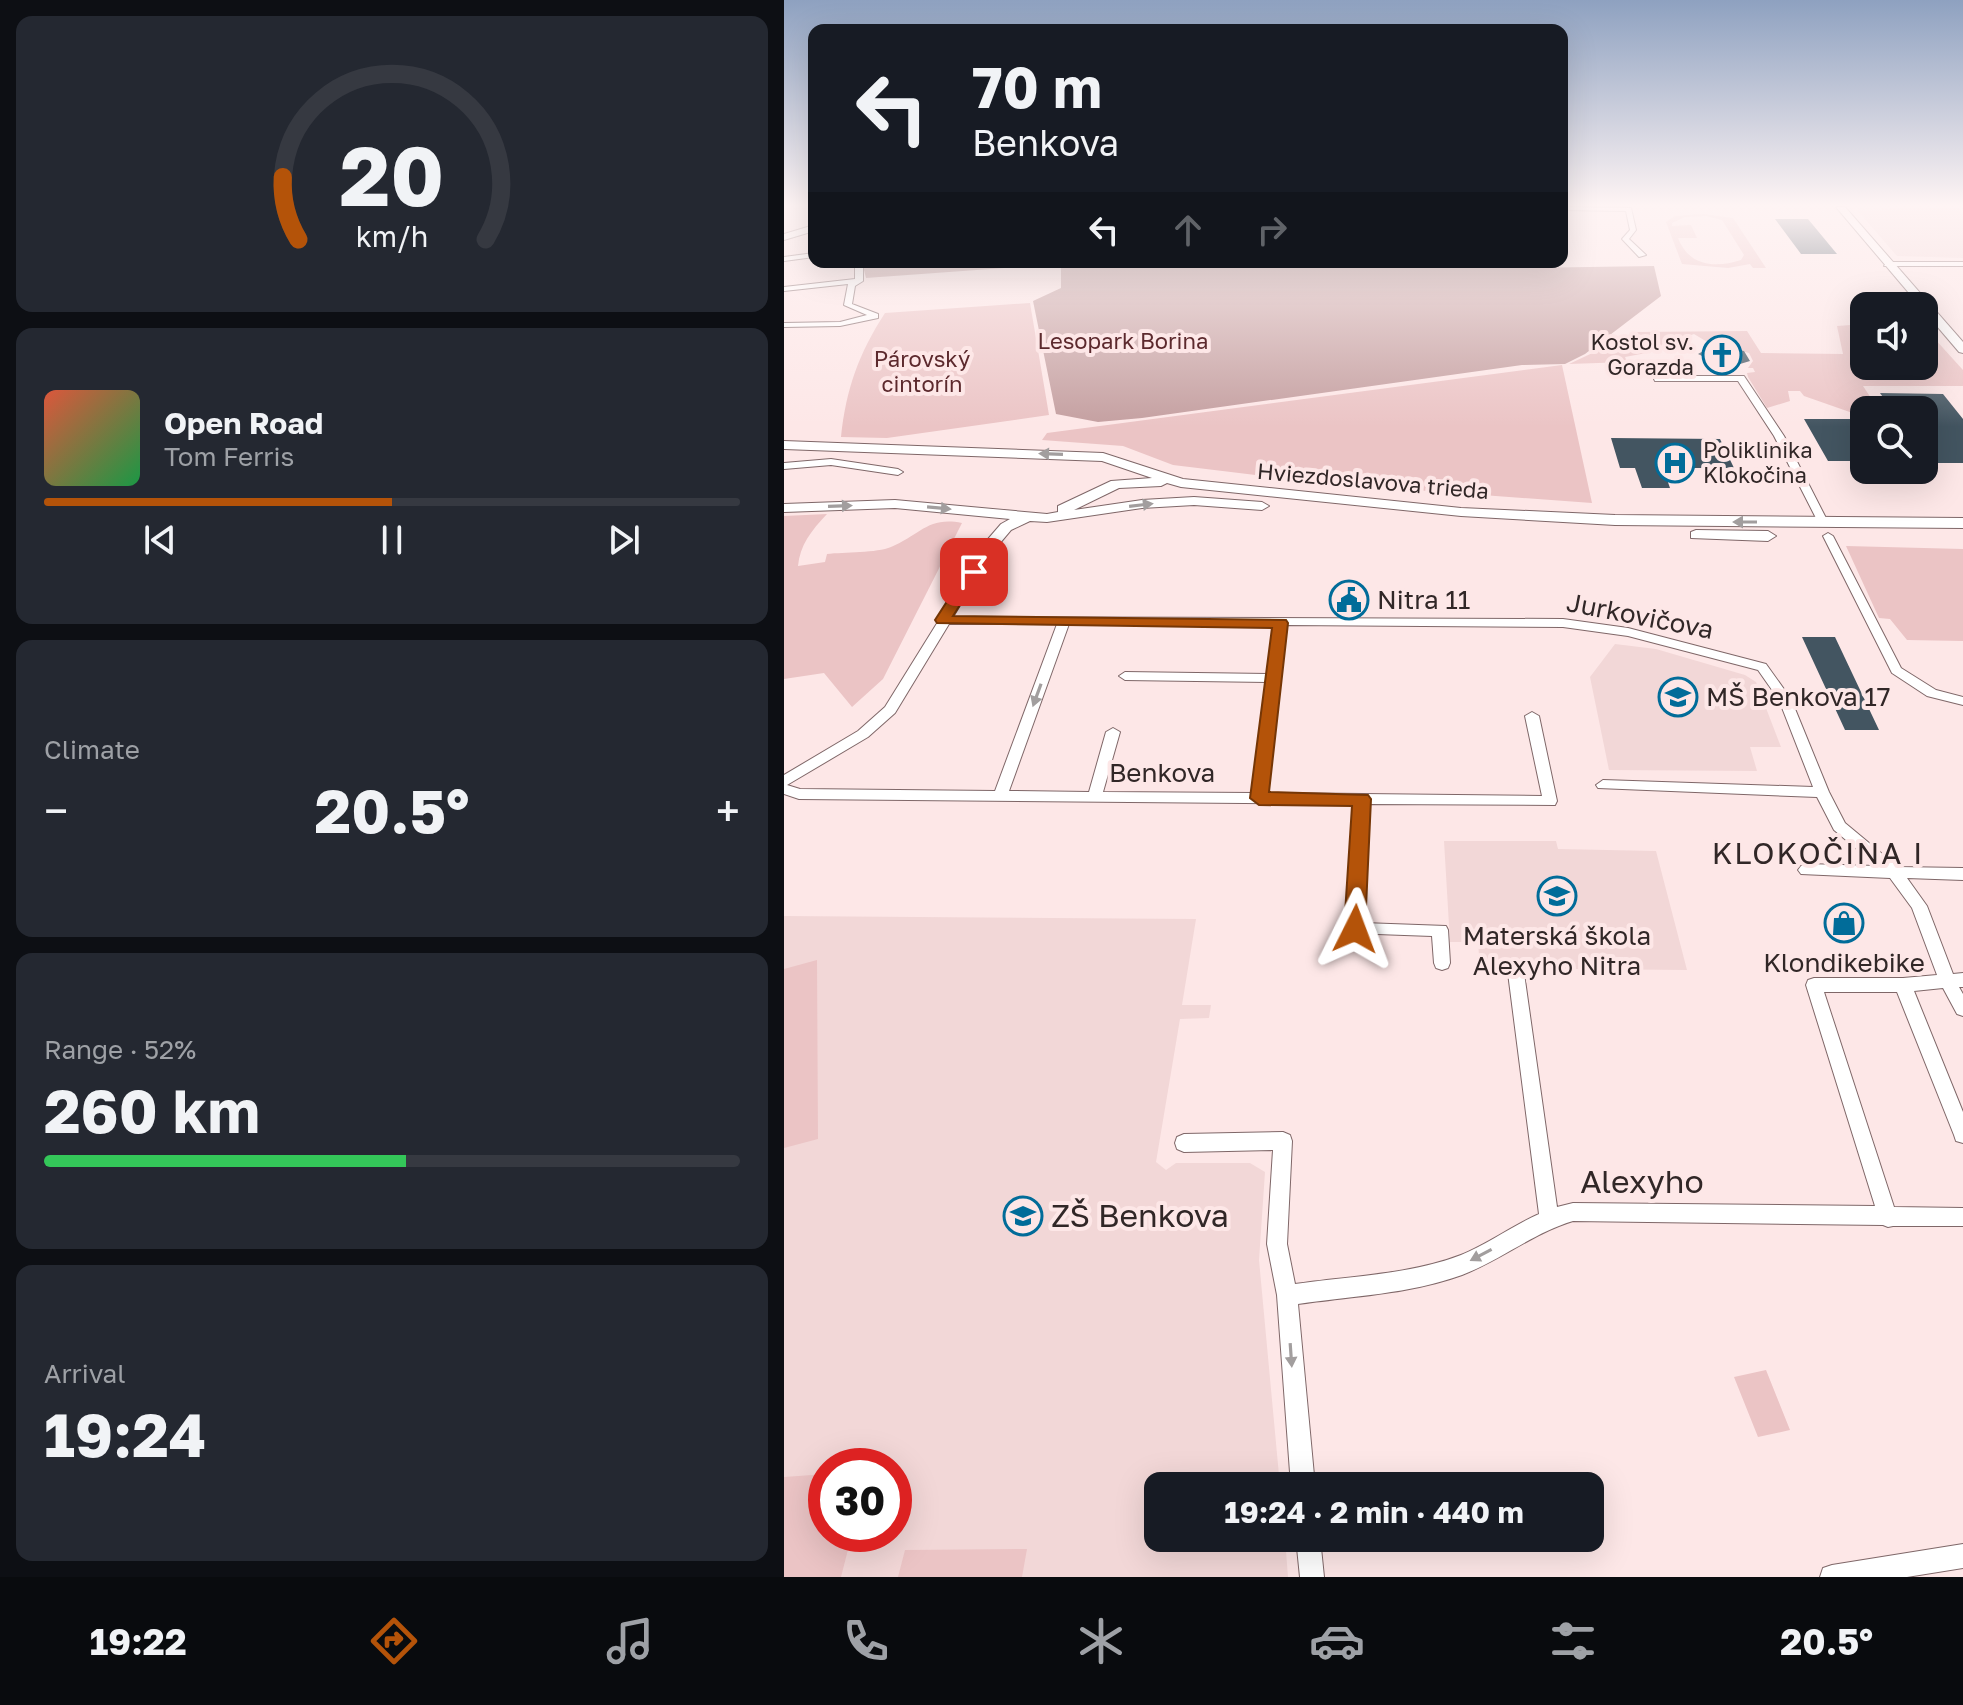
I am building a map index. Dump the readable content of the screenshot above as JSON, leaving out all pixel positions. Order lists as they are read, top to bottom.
{
  "streets": {
    "street": [
      "Hviezdoslavova trieda",
      "Jurkovičova",
      "Benkova",
      "Alexyho"
    ]
  },
  "one_way": ["Alexyho"],
  "districts": ["KLOKOČINA I"],
  "parks": ["Lesopark Borina", "Párovský cintorín"],
  "places": {
    "church": ["Kostol sv. Gorazda"],
    "hospital": ["Poliklinika Klokočina"],
    "public building": ["Nitra 11"],
    "school or university": ["MŠ Benkova 17", "Materská škola Alexyho Nitra", "ZŠ Benkova"],
    "shop": ["Klondikebike"]
  },
  "page": {
    "turn": ["70 m", "Benkova"],
    "song": ["Open Road", "Tom Ferris"],
    "tile": [
      "Climate",
      ["Range · 52%", "260 km"],
      ["Arrival", "19:24"]
    ],
    "heat": ["−", "20.5°", "+"],
    "limit": "30",
    "trip": "19:24 · 2 min · 440 m",
    "tabs": ["19:22", "20.5°"],
    "gauge": ["20", "km/h"]
  }
}
